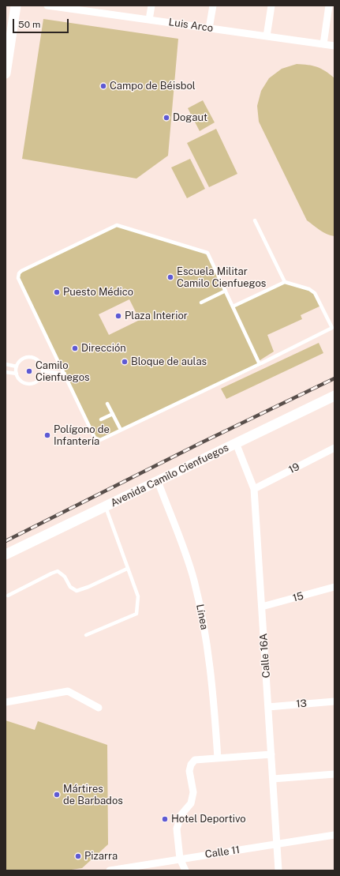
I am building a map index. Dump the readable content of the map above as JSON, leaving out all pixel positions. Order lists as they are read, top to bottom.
{
  "streets": {
    "street": [
      "Luis Arco",
      "19",
      "Avenida Camilo Cienfuegos",
      "15",
      "Línea",
      "Calle 16A",
      "13",
      "Calle 11"
    ]
  },
  "crossings": [
    ["19", "Calle 16A"],
    ["Avenida Camilo Cienfuegos", "Línea"],
    ["Avenida Camilo Cienfuegos", "Calle 16A"],
    ["15", "Calle 16A"],
    ["Calle 16A", "13"],
    ["Calle 16A", "Calle 11"]
  ],
  "places": [
    "Campo de Béisbol",
    "Dogaut",
    "Escuela Militar Camilo Cienfuegos",
    "Puesto Médico",
    "Plaza Interior",
    "Dirección",
    "Bloque de aulas",
    "Camilo Cienfuegos",
    "Polígono de Infantería",
    "Mártires de Barbados",
    "Hotel Deportivo",
    "Pizarra"
  ],
  "scale_bar": "50 m"
}
